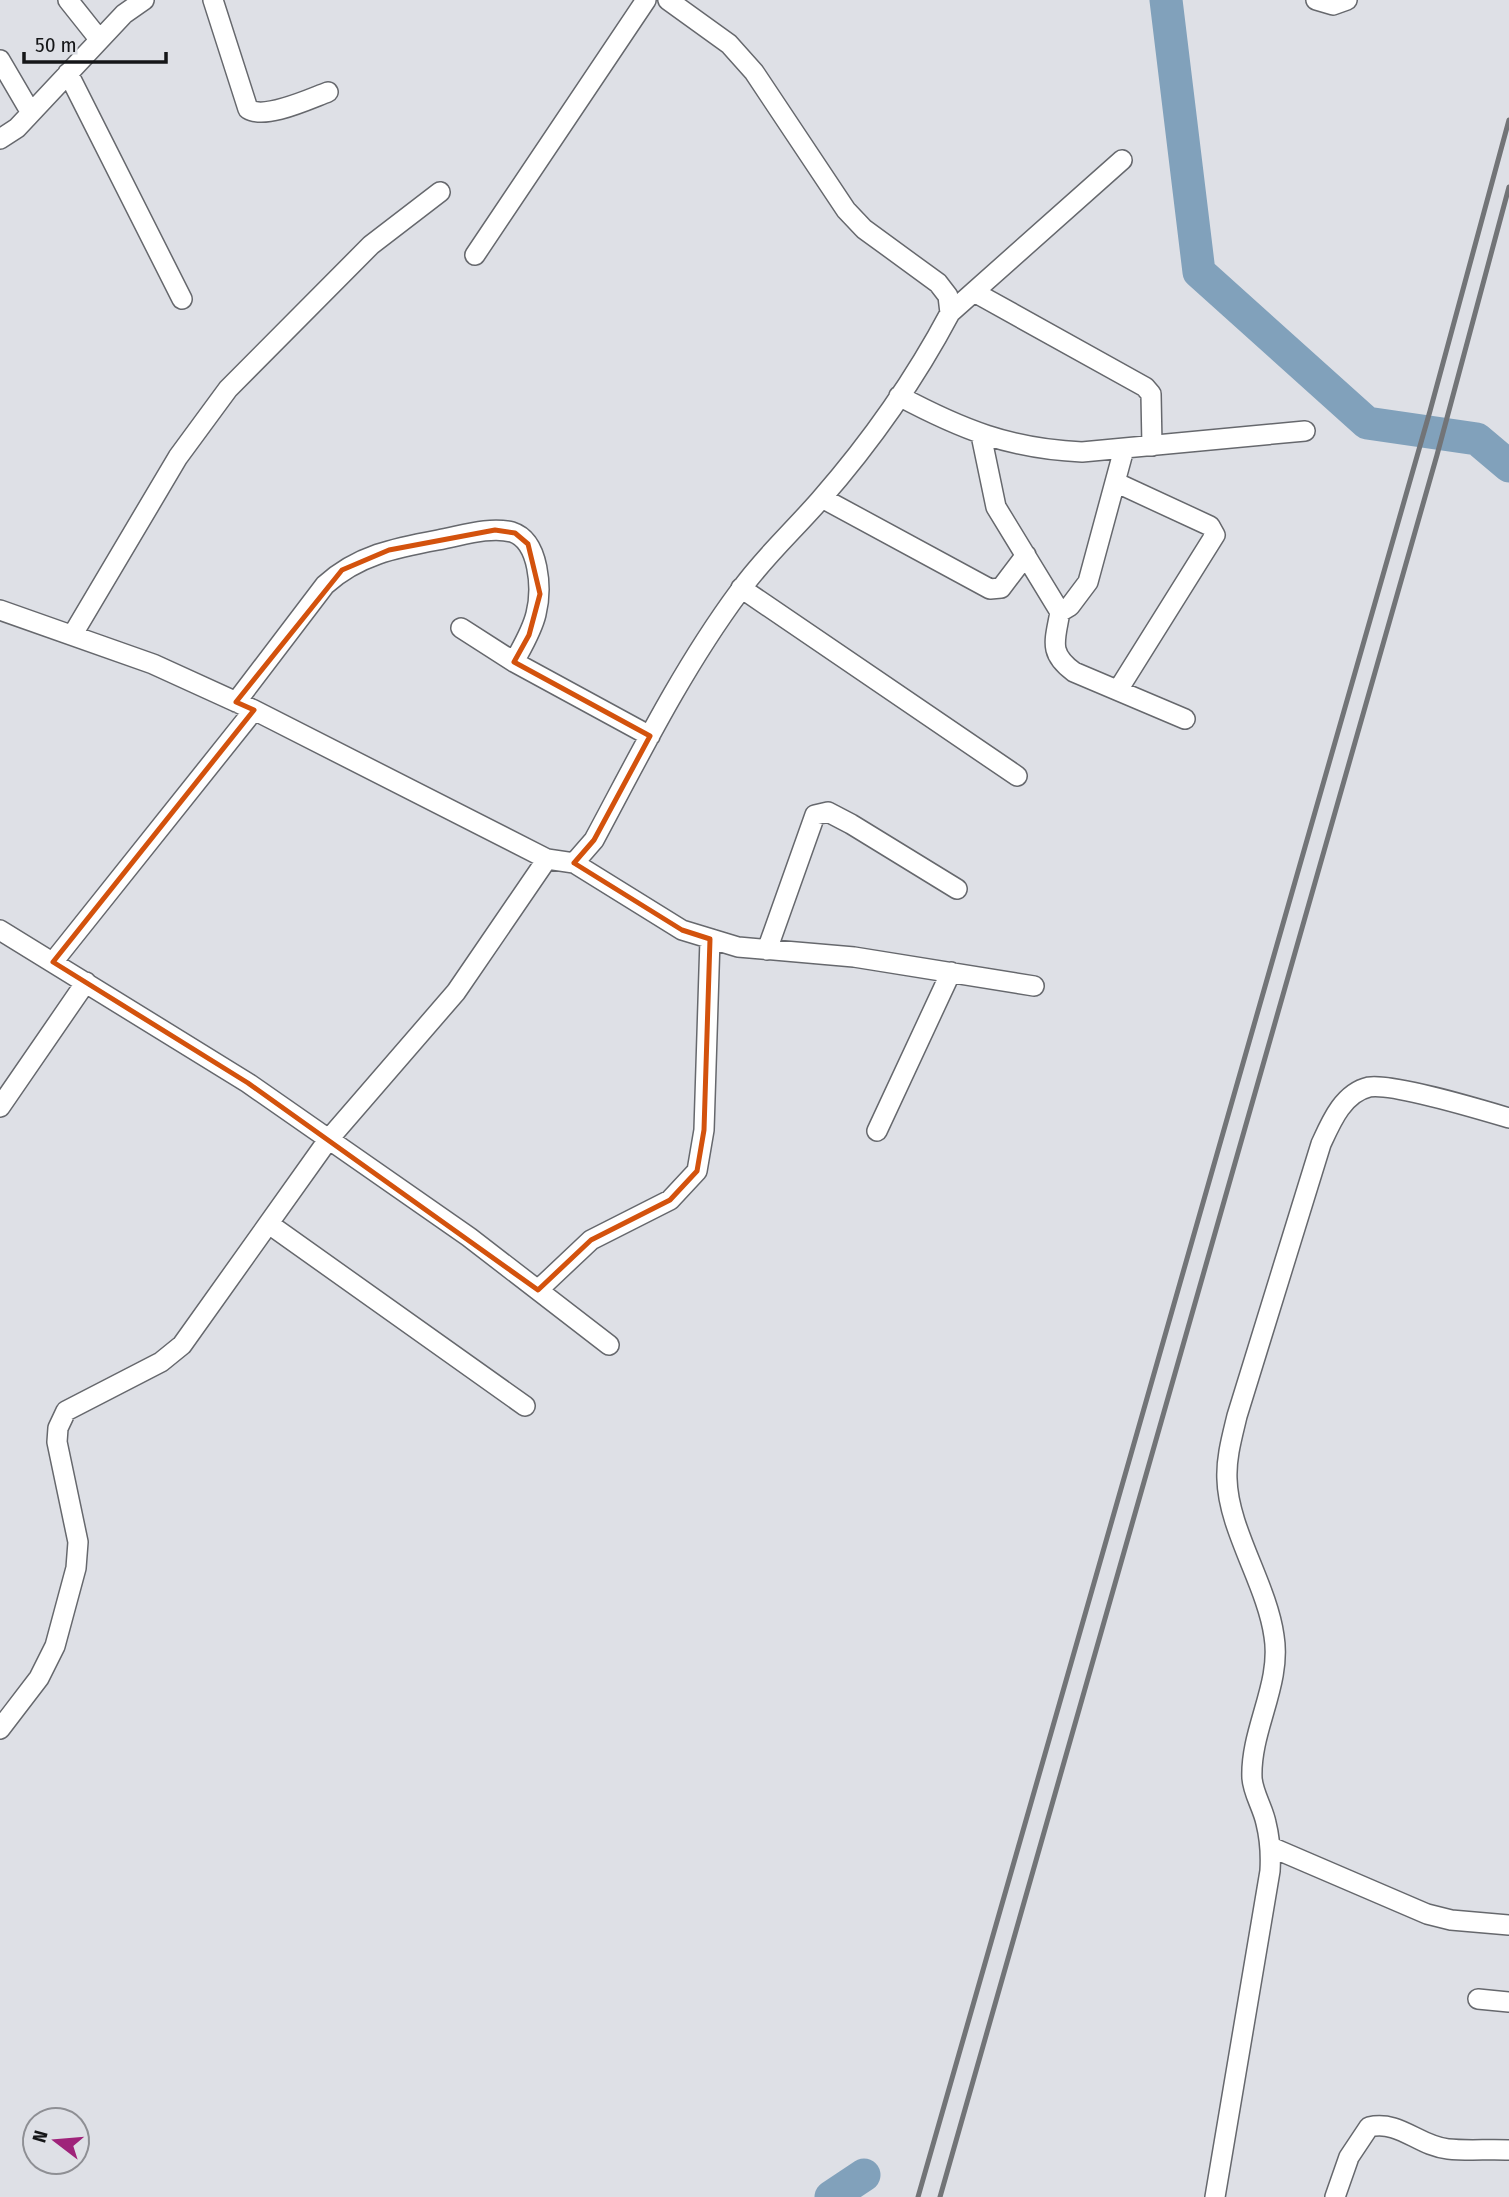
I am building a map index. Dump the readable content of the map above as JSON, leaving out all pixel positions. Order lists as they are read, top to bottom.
{
  "scale_bar": "50 m",
  "north": "left"
}
